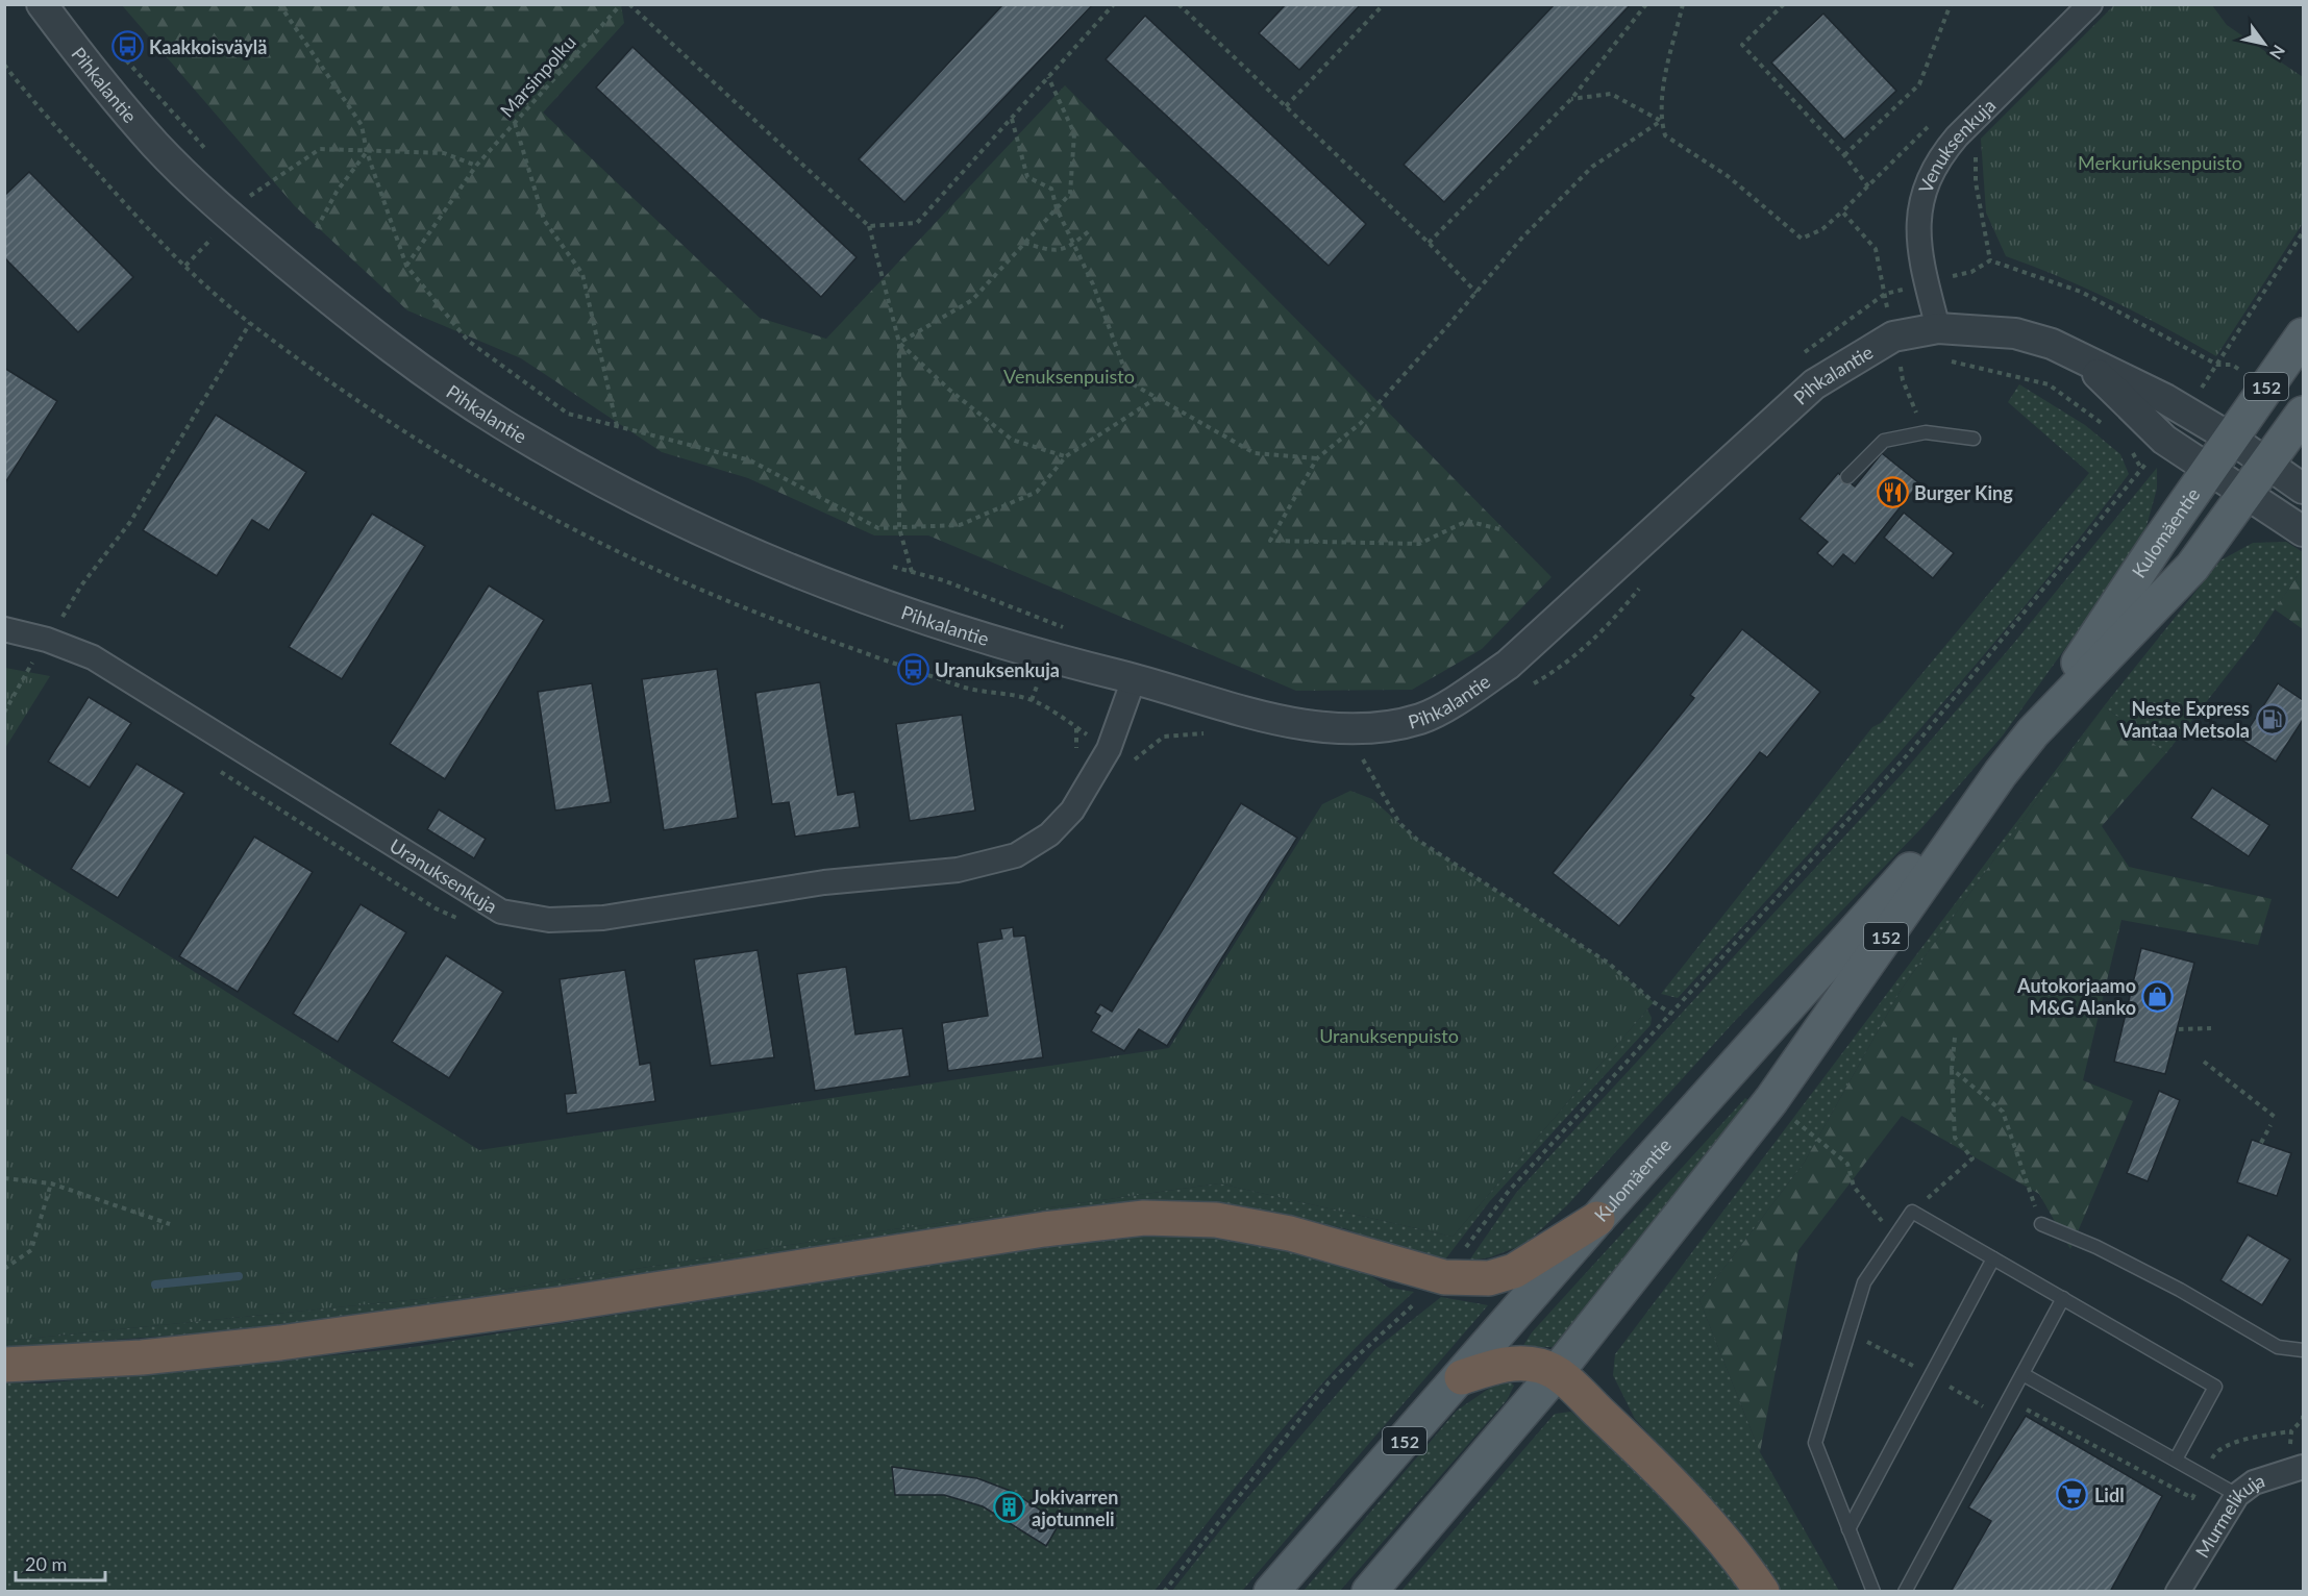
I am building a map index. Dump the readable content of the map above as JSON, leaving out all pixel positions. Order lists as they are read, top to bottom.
{
  "streets": {
    "main road": ["152", "Kulomäentie"],
    "street": [
      "Pihkalantie",
      "Venuksenkuja",
      "Uranuksenkuja",
      "Murmelikuja"
    ],
    "path": ["Marsinpolku"]
  },
  "crossings": [
    ["Pihkalantie", "Venuksenkuja"],
    ["Pihkalantie", "Kulomäentie"],
    ["Pihkalantie", "Uranuksenkuja"]
  ],
  "parks": ["Merkuriuksenpuisto", "Venuksenpuisto", "Uranuksenpuisto"],
  "places": {
    "bus stop": ["Kaakkoisväylä", "Uranuksenkuja"],
    "restaurant": ["Burger King"],
    "fuel station": ["Neste Express Vantaa Metsola"],
    "shop": ["Autokorjaamo M&G Alanko"],
    "supermarket": ["Lidl"],
    "building": ["Jokivarren ajotunneli"]
  },
  "scale_bar": "20 m",
  "north": "bottom right"
}
